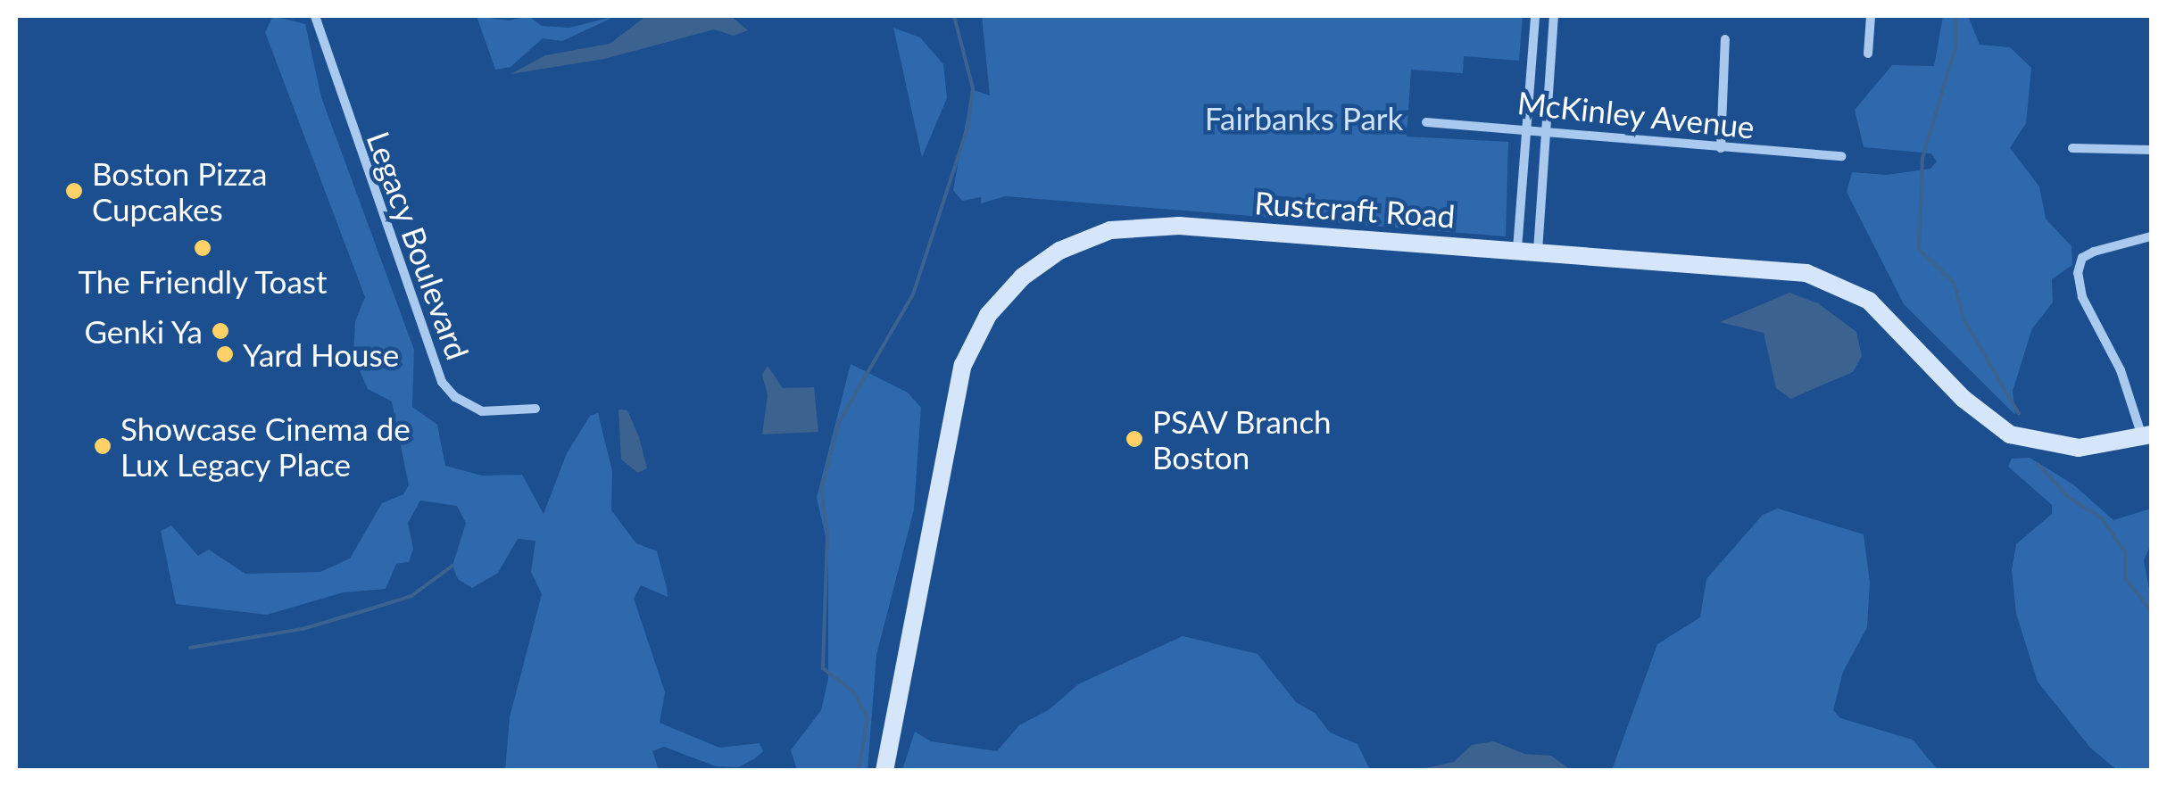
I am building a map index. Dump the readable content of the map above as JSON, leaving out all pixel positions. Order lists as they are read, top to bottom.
{
  "streets": {
    "main road": ["Rustcraft Road"],
    "street": ["McKinley Avenue", "Legacy Boulevard"]
  },
  "parks": ["Fairbanks Park"],
  "places": [
    "Boston Pizza Cupcakes",
    "The Friendly Toast",
    "Genki Ya",
    "Yard House",
    "PSAV Branch Boston",
    "Showcase Cinema de Lux Legacy Place"
  ]
}
